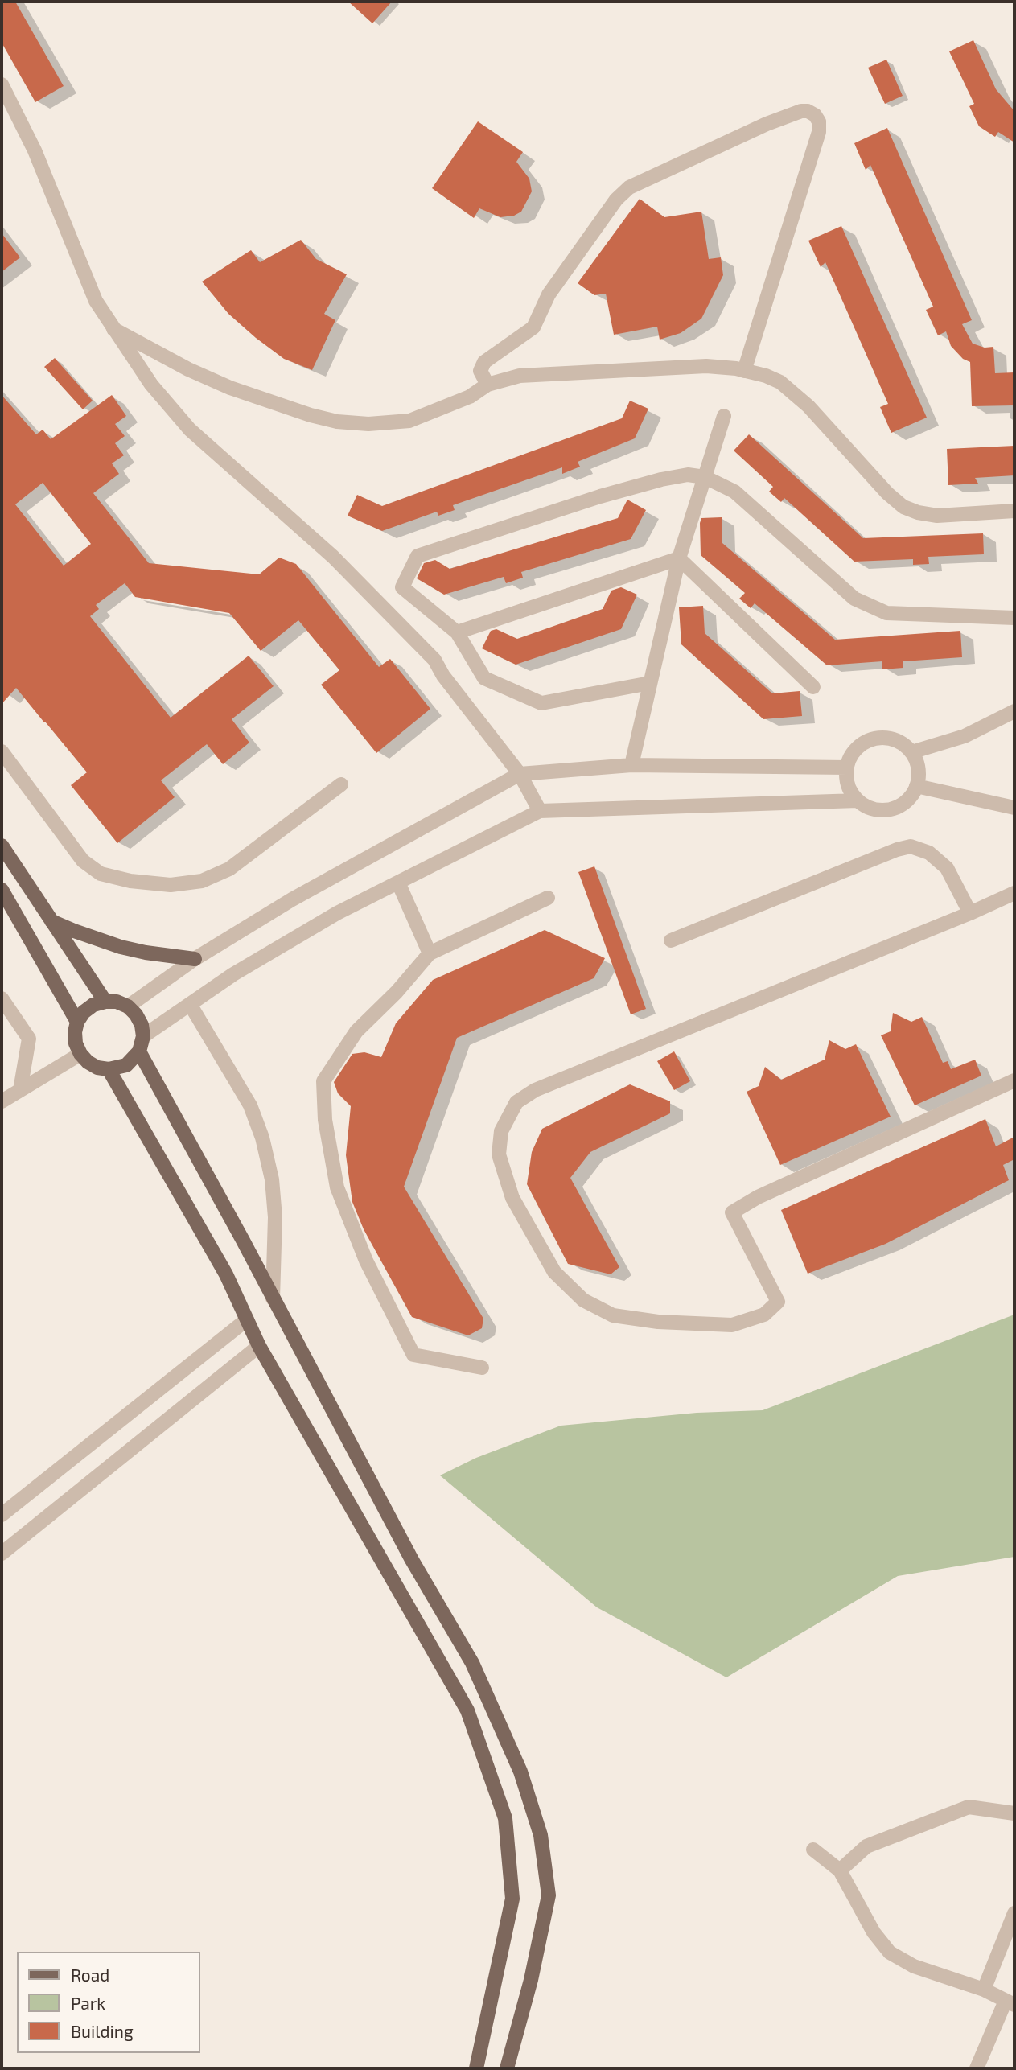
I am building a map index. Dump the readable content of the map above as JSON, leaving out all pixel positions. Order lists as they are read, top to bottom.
{
  "legend": ["Road", "Park", "Building"]
}
